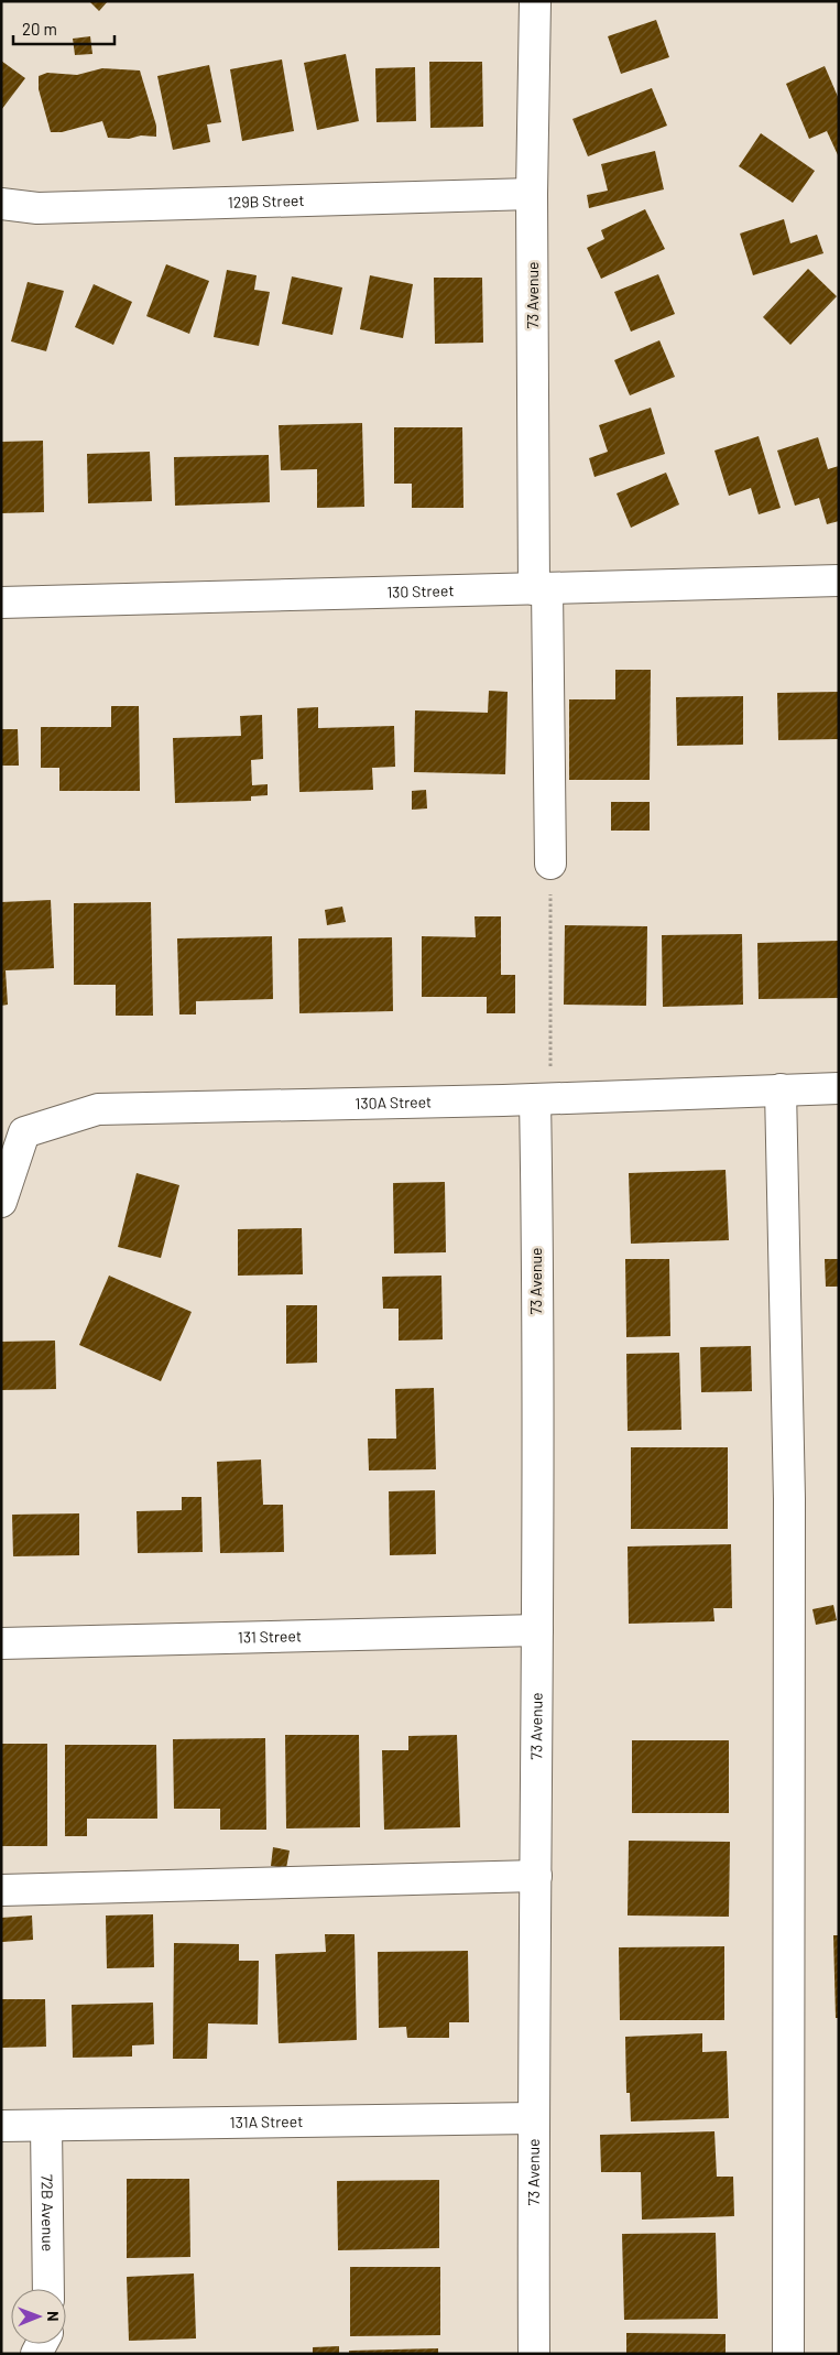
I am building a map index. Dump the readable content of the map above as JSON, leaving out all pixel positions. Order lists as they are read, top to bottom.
{
  "streets": {
    "street": [
      "129B Street",
      "73 Avenue",
      "130 Street",
      "130A Street",
      "131 Street",
      "131A Street",
      "72B Avenue"
    ]
  },
  "crossings": [
    ["129B Street", "73 Avenue"],
    ["73 Avenue", "130 Street"],
    ["73 Avenue", "130A Street"],
    ["73 Avenue", "131 Street"],
    ["73 Avenue", "131A Street"],
    ["131A Street", "72B Avenue"]
  ],
  "scale_bar": "20 m",
  "north": "right"
}
